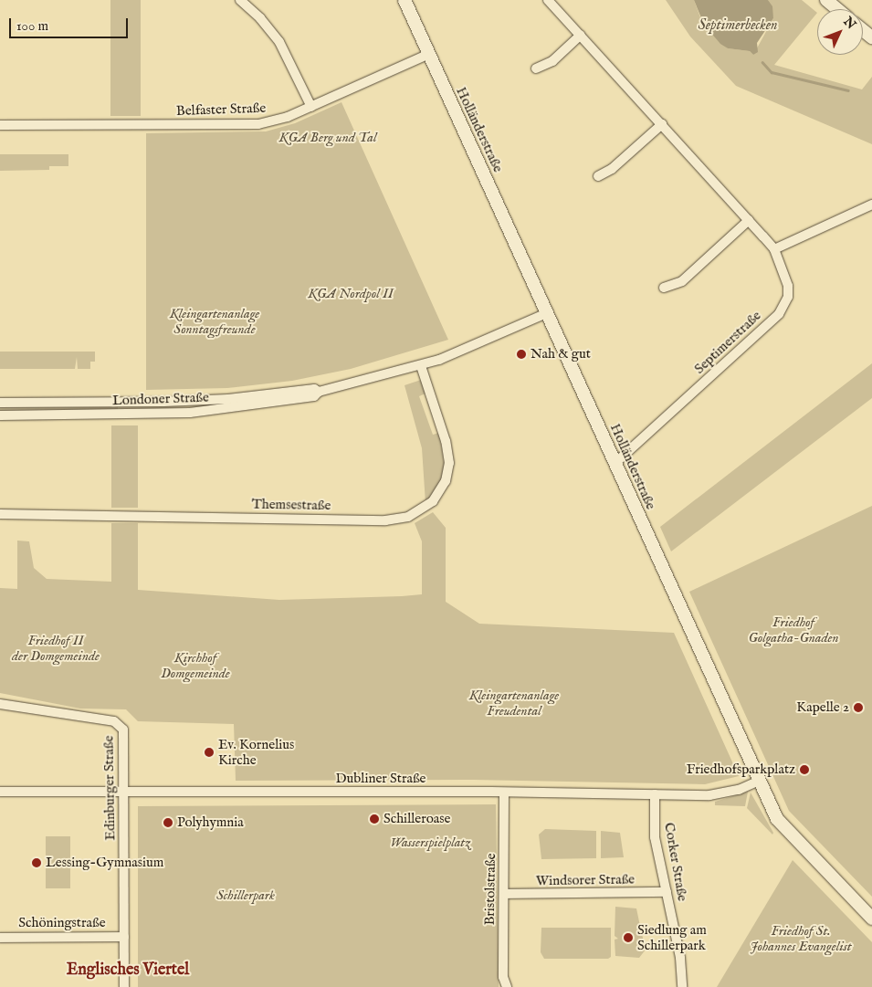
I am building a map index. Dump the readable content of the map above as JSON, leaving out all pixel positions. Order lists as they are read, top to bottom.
{
  "streets": {
    "street": [
      "Belfaster Straße",
      "Holländerstraße",
      "Septimerstraße",
      "Londoner Straße",
      "Themsestraße",
      "Dubliner Straße",
      "Edinburger Straße",
      "Corker Straße",
      "Windsorer Straße",
      "Bristolstraße",
      "Schöningstraße"
    ]
  },
  "crossings": [
    ["Belfaster Straße", "Holländerstraße"],
    ["Holländerstraße", "Septimerstraße"],
    ["Holländerstraße", "Londoner Straße"],
    ["Holländerstraße", "Dubliner Straße"],
    ["Londoner Straße", "Themsestraße"],
    ["Dubliner Straße", "Edinburger Straße"],
    ["Dubliner Straße", "Corker Straße"],
    ["Dubliner Straße", "Bristolstraße"],
    ["Edinburger Straße", "Schöningstraße"],
    ["Corker Straße", "Windsorer Straße"],
    ["Windsorer Straße", "Bristolstraße"]
  ],
  "districts": ["Englisches Viertel"],
  "water": ["Septimerbecken"],
  "parks": [
    "KGA Berg und Tal",
    "KGA Nordpol II",
    "Kleingartenanlage Sonntagsfreunde",
    "Friedhof Golgatha-Gnaden",
    "Friedhof II der Domgemeinde",
    "Kirchhof Domgemeinde",
    "Kleingartenanlage Freudental",
    "Wasserspielplatz",
    "Schillerpark",
    "Friedhof St. Johannes Evangelist"
  ],
  "places": [
    "Nah & gut",
    "Kapelle 2",
    "Ev. Kornelius Kirche",
    "Friedhofsparkplatz",
    "Schilleroase",
    "Polyhymnia",
    "Lessing-Gymnasium",
    "Siedlung am Schillerpark"
  ],
  "scale_bar": "100 m",
  "north": "top right"
}
